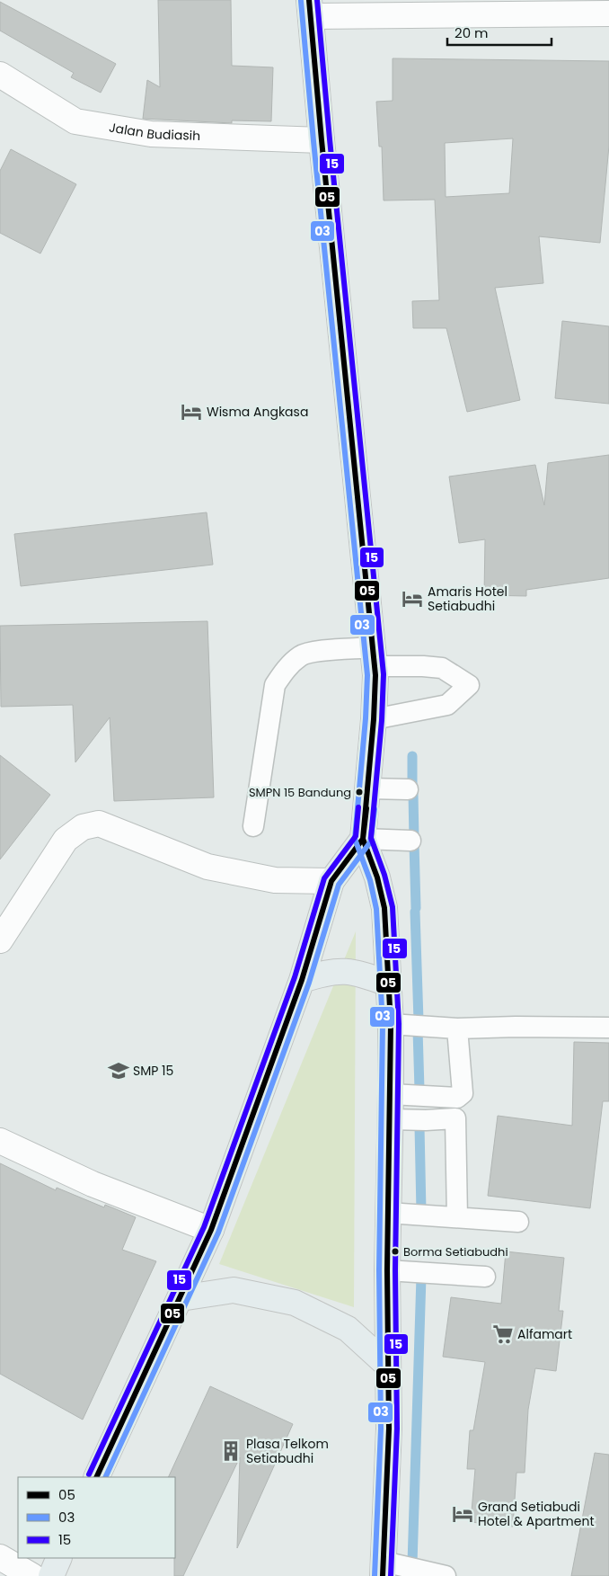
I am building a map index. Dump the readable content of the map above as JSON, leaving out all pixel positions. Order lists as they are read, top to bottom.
{
  "streets": {
    "street": ["Jalan Budiasih"]
  },
  "places": {
    "hotel": ["Wisma Angkasa", "Amaris Hotel Setiabudhi", "Grand Setiabudi Hotel & Apartment"],
    "other": ["SMPN 15 Bandung", "Borma Setiabudhi"],
    "school or university": ["SMP 15"],
    "supermarket": ["Alfamart"],
    "building": ["Plasa Telkom Setiabudhi"]
  },
  "lines": ["transit line 05", "transit line 15", "transit line 03"],
  "legend": ["05", "03", "15"],
  "scale_bar": "20 m"
}
